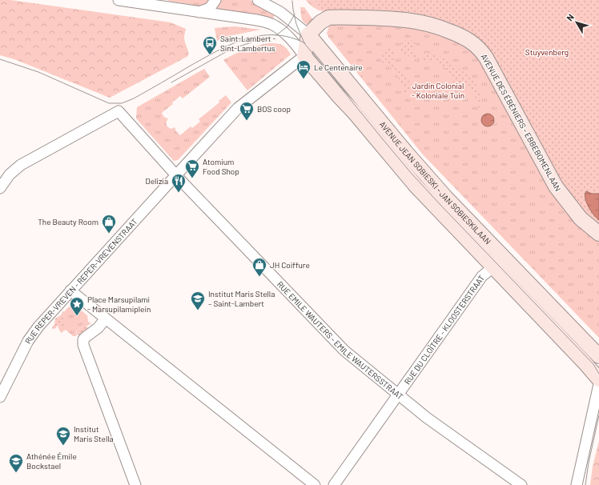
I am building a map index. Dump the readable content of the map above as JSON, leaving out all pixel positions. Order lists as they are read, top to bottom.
{
  "streets": {
    "street": [
      "AVENUE DES ÉBÉNIERS - EBBEBOMENLAAN",
      "AVENUE JEAN SOBIESKI - JAN SOBIESKILAAN",
      "RUE REPER-VREVEN - REPER-VREVENSTRAAT",
      "RUE DU CLOÎTRE - KLOOSTERSTRAAT",
      "RUE EMILE WAUTERS - EMILE WAUTERSSTRAAT"
    ]
  },
  "crossings": [
    ["AVENUE DES ÉBÉNIERS - EBBEBOMENLAAN", "AVENUE JEAN SOBIESKI - JAN SOBIESKILAAN"],
    ["AVENUE JEAN SOBIESKI - JAN SOBIESKILAAN", "RUE REPER-VREVEN - REPER-VREVENSTRAAT"],
    ["AVENUE JEAN SOBIESKI - JAN SOBIESKILAAN", "RUE DU CLOÎTRE - KLOOSTERSTRAAT"],
    ["RUE REPER-VREVEN - REPER-VREVENSTRAAT", "RUE EMILE WAUTERS - EMILE WAUTERSSTRAAT"],
    ["RUE DU CLOÎTRE - KLOOSTERSTRAAT", "RUE EMILE WAUTERS - EMILE WAUTERSSTRAAT"]
  ],
  "parks": ["Stuyvenberg", "Jardin Colonial - Koloniale Tuin"],
  "places": {
    "bus stop": ["Saint-Lambert - Sint-Lambertus"],
    "hotel": ["Le Centenaire"],
    "supermarket": ["BOS coop", "Atomium Food Shop"],
    "restaurant": ["Delizia"],
    "shop": ["The Beauty Room", "JH Coiffure"],
    "school or university": ["Institut Maris Stella – Saint-Lambert", "Institut Maris Stella", "Athénée Émile Bockstael"],
    "place": ["Place Marsupilami - Marsupilamiplein"]
  },
  "north": "top left"
}
